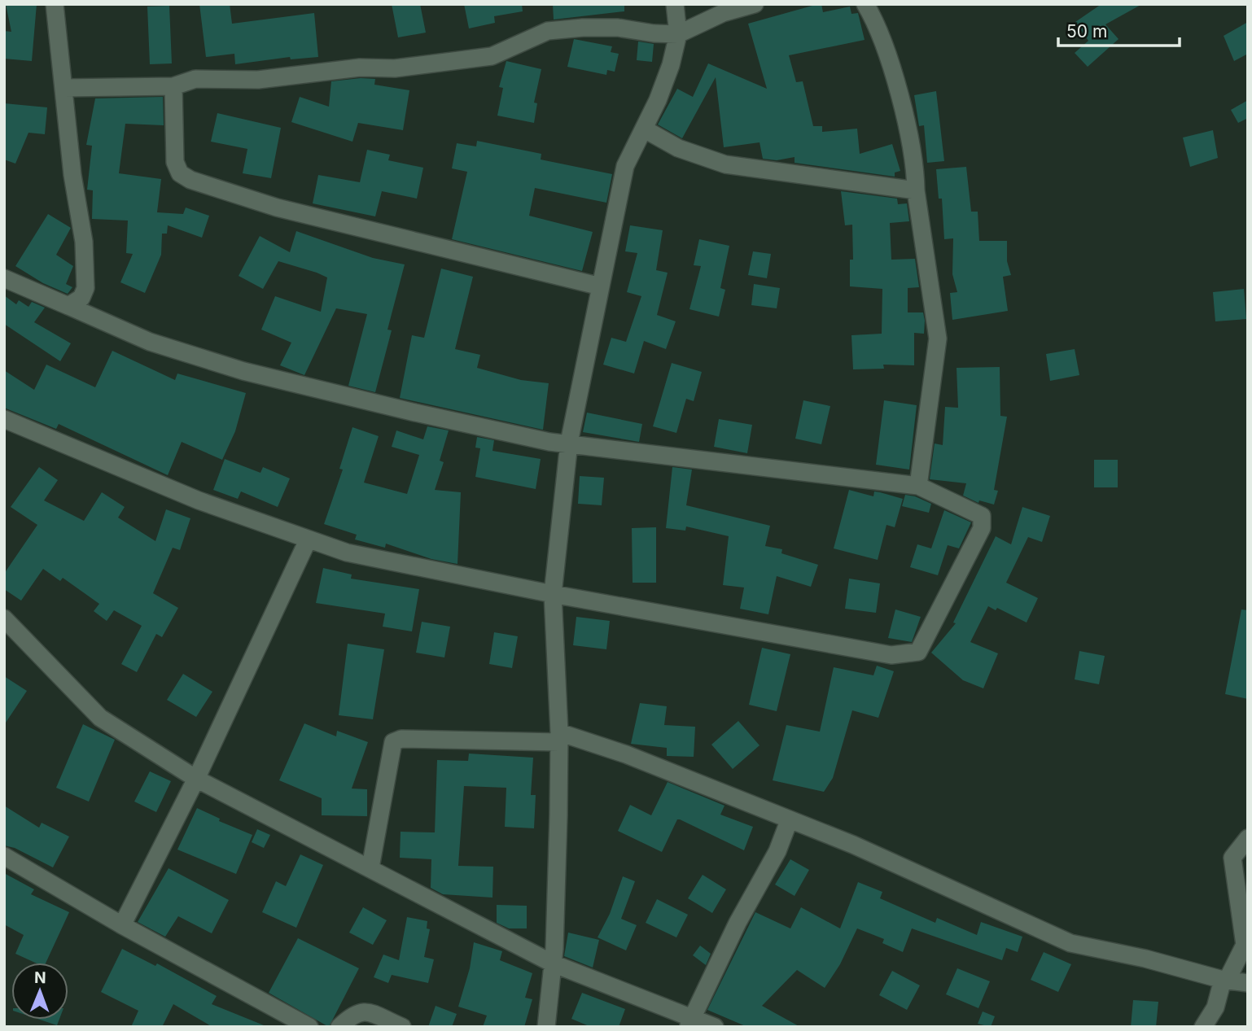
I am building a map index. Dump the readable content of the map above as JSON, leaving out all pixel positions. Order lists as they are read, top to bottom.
{
  "scale_bar": "50 m",
  "north": "top"
}
